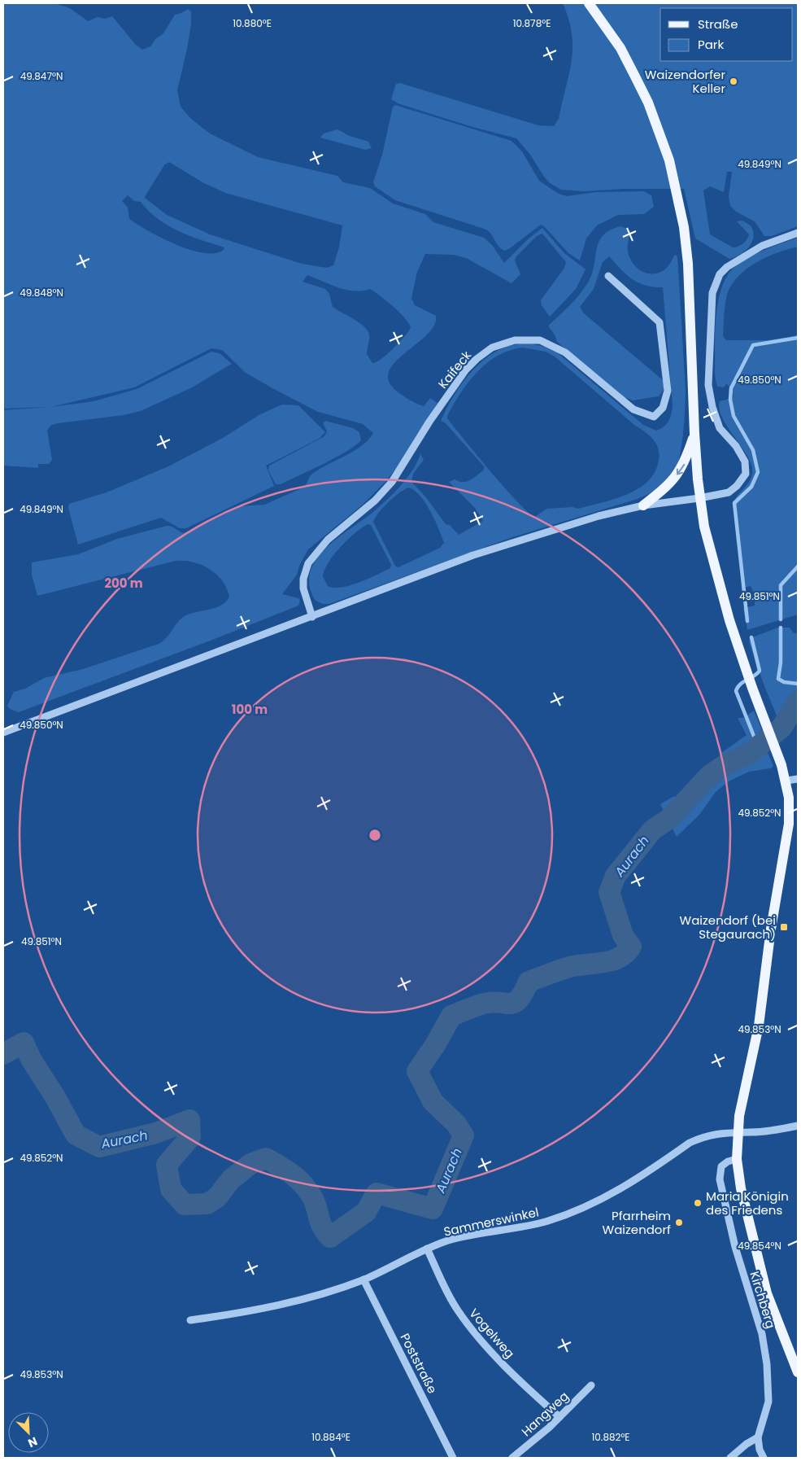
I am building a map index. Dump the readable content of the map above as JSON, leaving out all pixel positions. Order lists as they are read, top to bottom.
{
  "streets": {
    "street": [
      "Kaifeck",
      "Sammerswinkel",
      "Kirchberg",
      "Vogelweg",
      "Poststraße",
      "Hangweg"
    ]
  },
  "crossings": [
    ["Sammerswinkel", "Vogelweg"],
    ["Sammerswinkel", "Poststraße"],
    ["Vogelweg", "Hangweg"]
  ],
  "water": ["Aurach"],
  "places": {
    "other": ["Waizendorfer Keller", "Maria Königin des Friedens", "Pfarrheim Waizendorf"],
    "transit": ["Waizendorf (bei Stegaurach)"]
  },
  "legend": ["Straße", "Park"],
  "north": "bottom right",
  "coordinates": [
    "10.880°E",
    "10.878°E",
    "49.847°N",
    "49.849°N",
    "49.848°N",
    "49.850°N",
    "49.851°N",
    "49.852°N",
    "49.853°N",
    "49.854°N",
    "10.884°E",
    "10.882°E"
  ],
  "rings": ["200 m", "100 m"]
}
